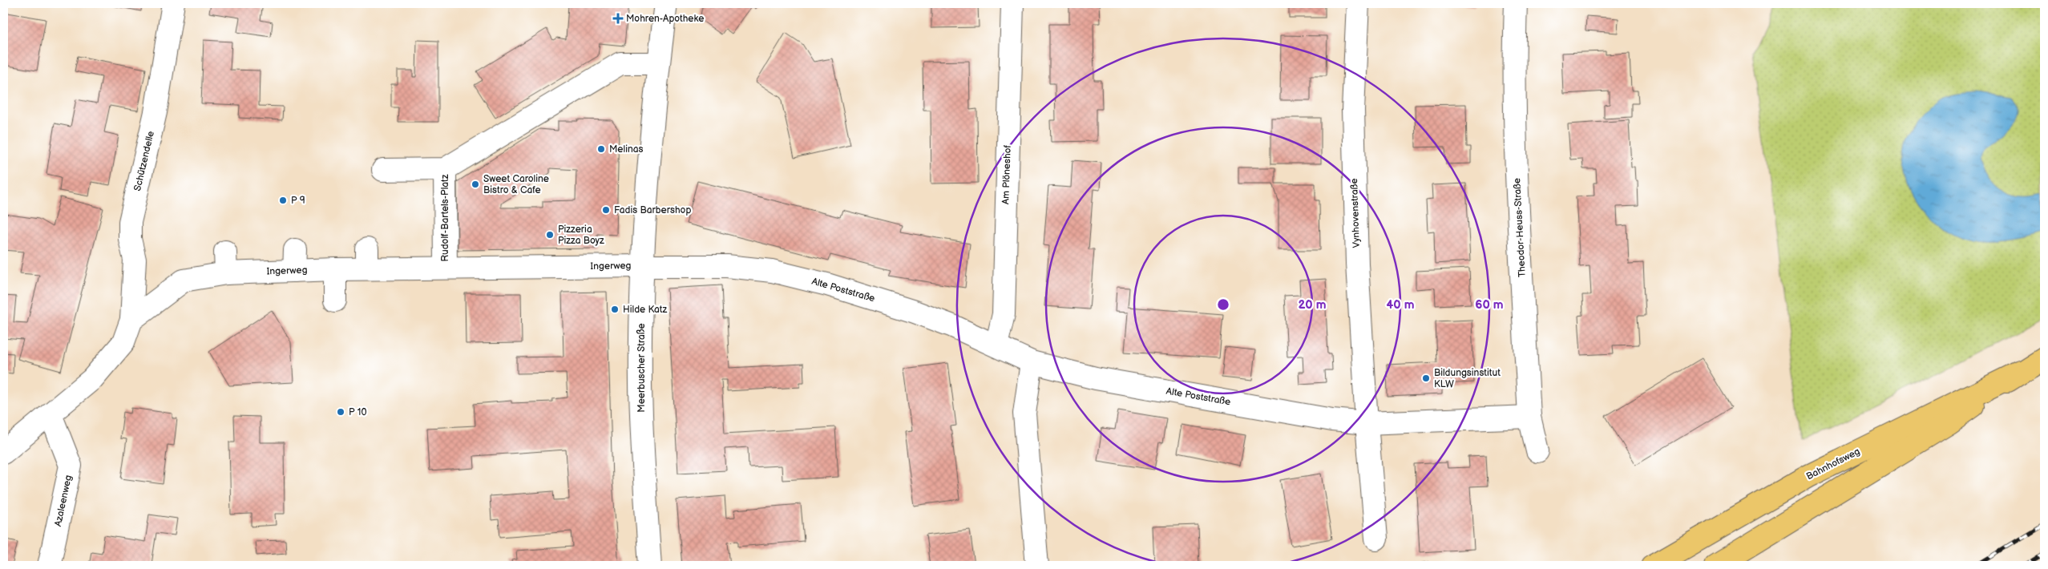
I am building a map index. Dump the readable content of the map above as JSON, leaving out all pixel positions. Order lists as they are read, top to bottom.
{
  "streets": {
    "main road": ["Bahnhofsweg"],
    "street": [
      "Schützendelle",
      "Am Plöneshof",
      "Vynhovenstraße",
      "Rudolf-Bartels-Platz",
      "Theodor-Heuss-Straße",
      "Ingerweg",
      "Alte Poststraße",
      "Meerbuscher Straße",
      "Azaleenweg"
    ]
  },
  "crossings": [
    ["Schützendelle", "Ingerweg"],
    ["Am Plöneshof", "Alte Poststraße"],
    ["Vynhovenstraße", "Alte Poststraße"],
    ["Rudolf-Bartels-Platz", "Ingerweg"],
    ["Theodor-Heuss-Straße", "Alte Poststraße"],
    ["Ingerweg", "Alte Poststraße"],
    ["Ingerweg", "Meerbuscher Straße"],
    ["Alte Poststraße", "Meerbuscher Straße"]
  ],
  "places": {
    "health": ["Mohren-Apotheke"],
    "other": [
      "Melinas",
      "Sweet Caroline Bistro & Cafe",
      "P 9",
      "Fadis Barbershop",
      "Pizzeria Pizza Boyz",
      "Hilde Katz",
      "Bildungsinstitut KLW",
      "P 10"
    ]
  },
  "rings": ["20 m", "40 m", "60 m"]
}
